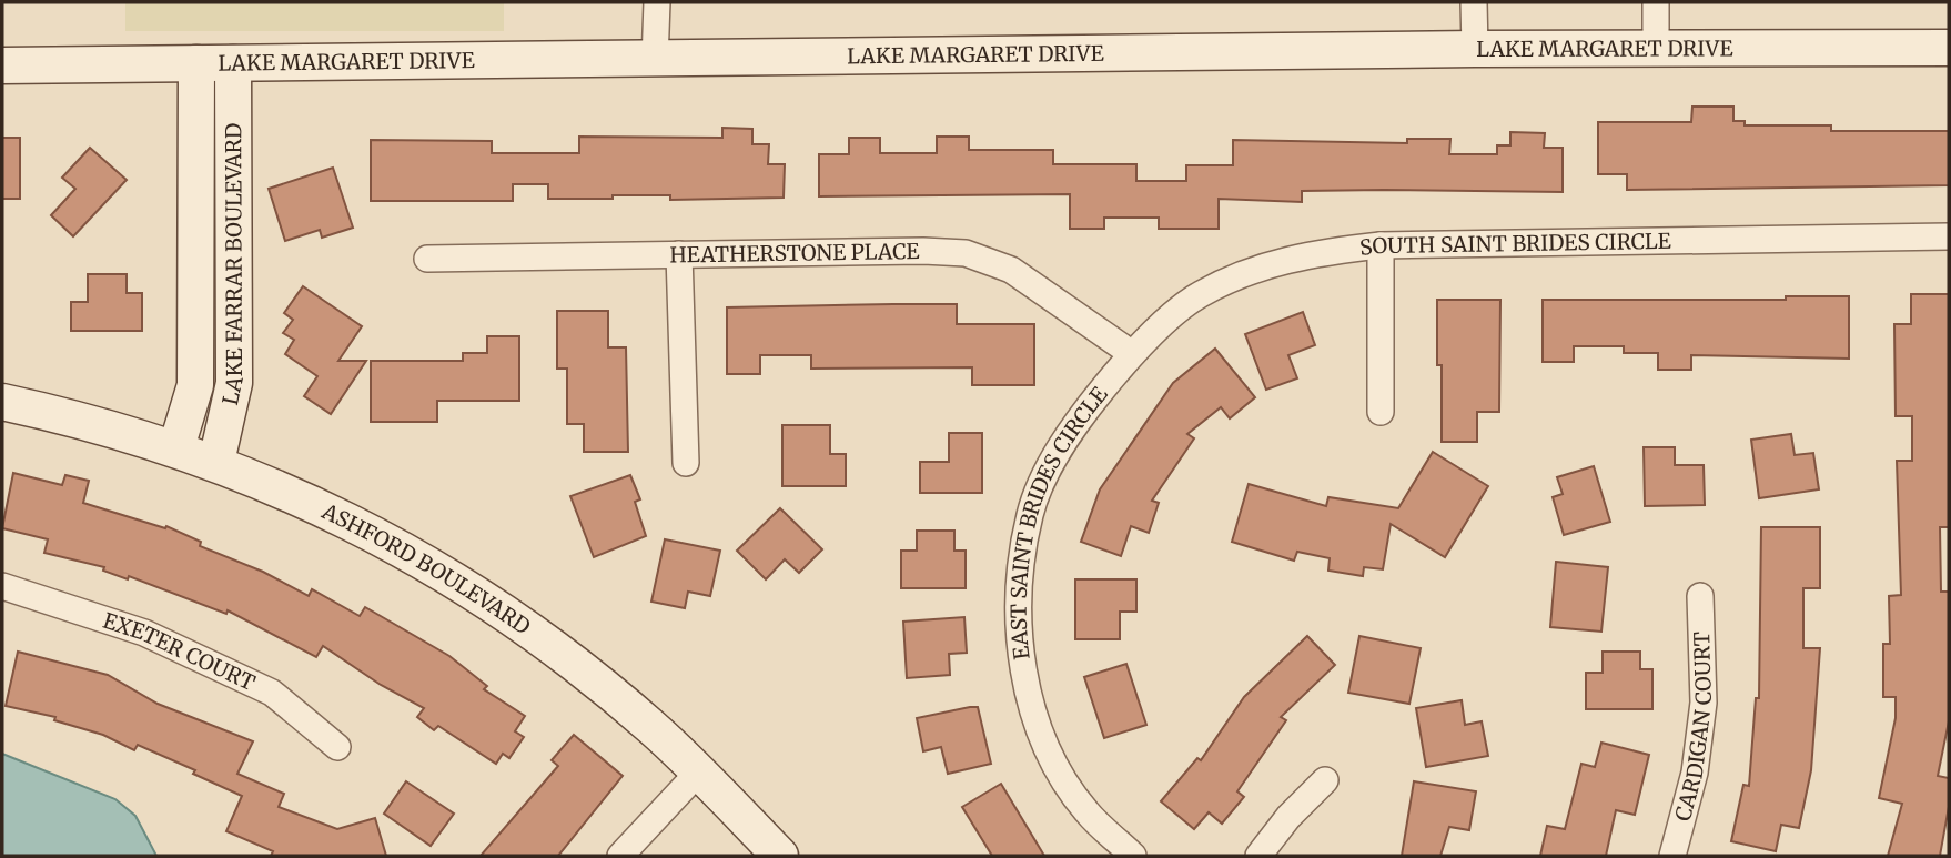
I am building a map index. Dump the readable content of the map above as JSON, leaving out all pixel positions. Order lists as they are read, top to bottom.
{
  "streets": {
    "street": [
      "LAKE MARGARET DRIVE",
      "SOUTH SAINT BRIDES CIRCLE",
      "HEATHERSTONE PLACE",
      "LAKE FARRAR BOULEVARD",
      "EAST SAINT BRIDES CIRCLE",
      "ASHFORD BOULEVARD",
      "EXETER COURT",
      "CARDIGAN COURT"
    ]
  },
  "crossings": [
    ["LAKE MARGARET DRIVE", "LAKE FARRAR BOULEVARD"],
    ["SOUTH SAINT BRIDES CIRCLE", "HEATHERSTONE PLACE"],
    ["SOUTH SAINT BRIDES CIRCLE", "EAST SAINT BRIDES CIRCLE"],
    ["HEATHERSTONE PLACE", "EAST SAINT BRIDES CIRCLE"],
    ["LAKE FARRAR BOULEVARD", "ASHFORD BOULEVARD"]
  ]
}
